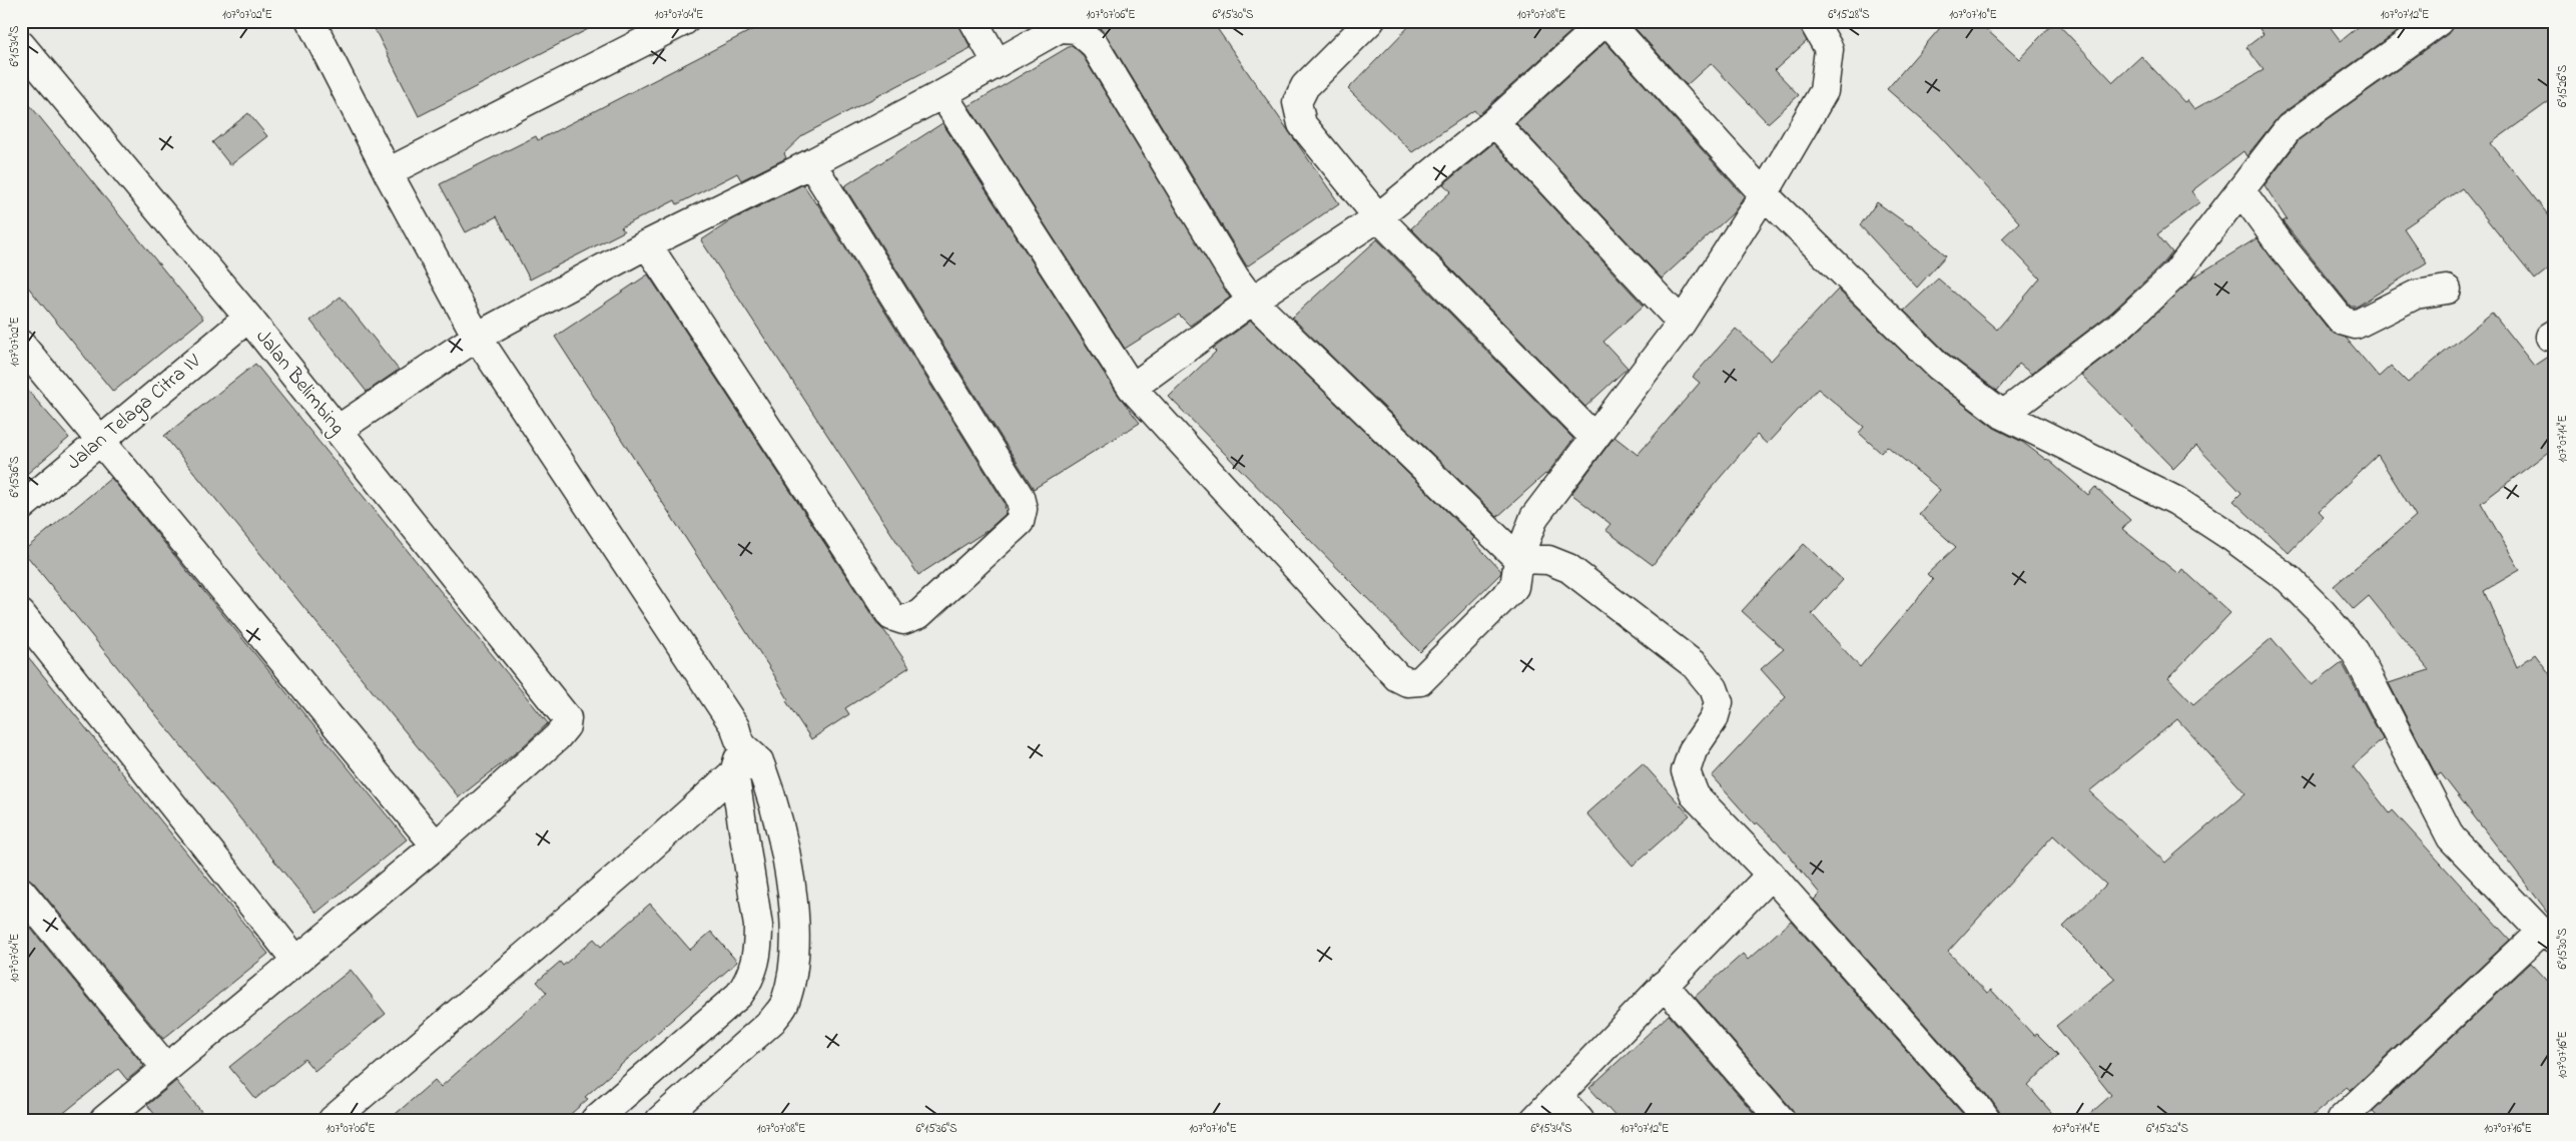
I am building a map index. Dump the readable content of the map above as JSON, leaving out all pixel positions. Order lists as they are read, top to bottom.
{
  "streets": {
    "street": ["Jalan Belimbing", "Jalan Telaga Citra IV"]
  },
  "crossings": [
    ["Jalan Belimbing", "Jalan Telaga Citra IV"]
  ],
  "coordinates": [
    "107°07'02\"E",
    "107°07'04\"E",
    "107°07'06\"E",
    "6°15'30\"S",
    "107°07'08\"E",
    "6°15'28\"S",
    "107°07'10\"E",
    "107°07'12\"E",
    "6°15'34\"S",
    "6°15'26\"S",
    "107°07'14\"E",
    "6°15'36\"S",
    "107°07'16\"E",
    "6°15'32\"S"
  ]
}
